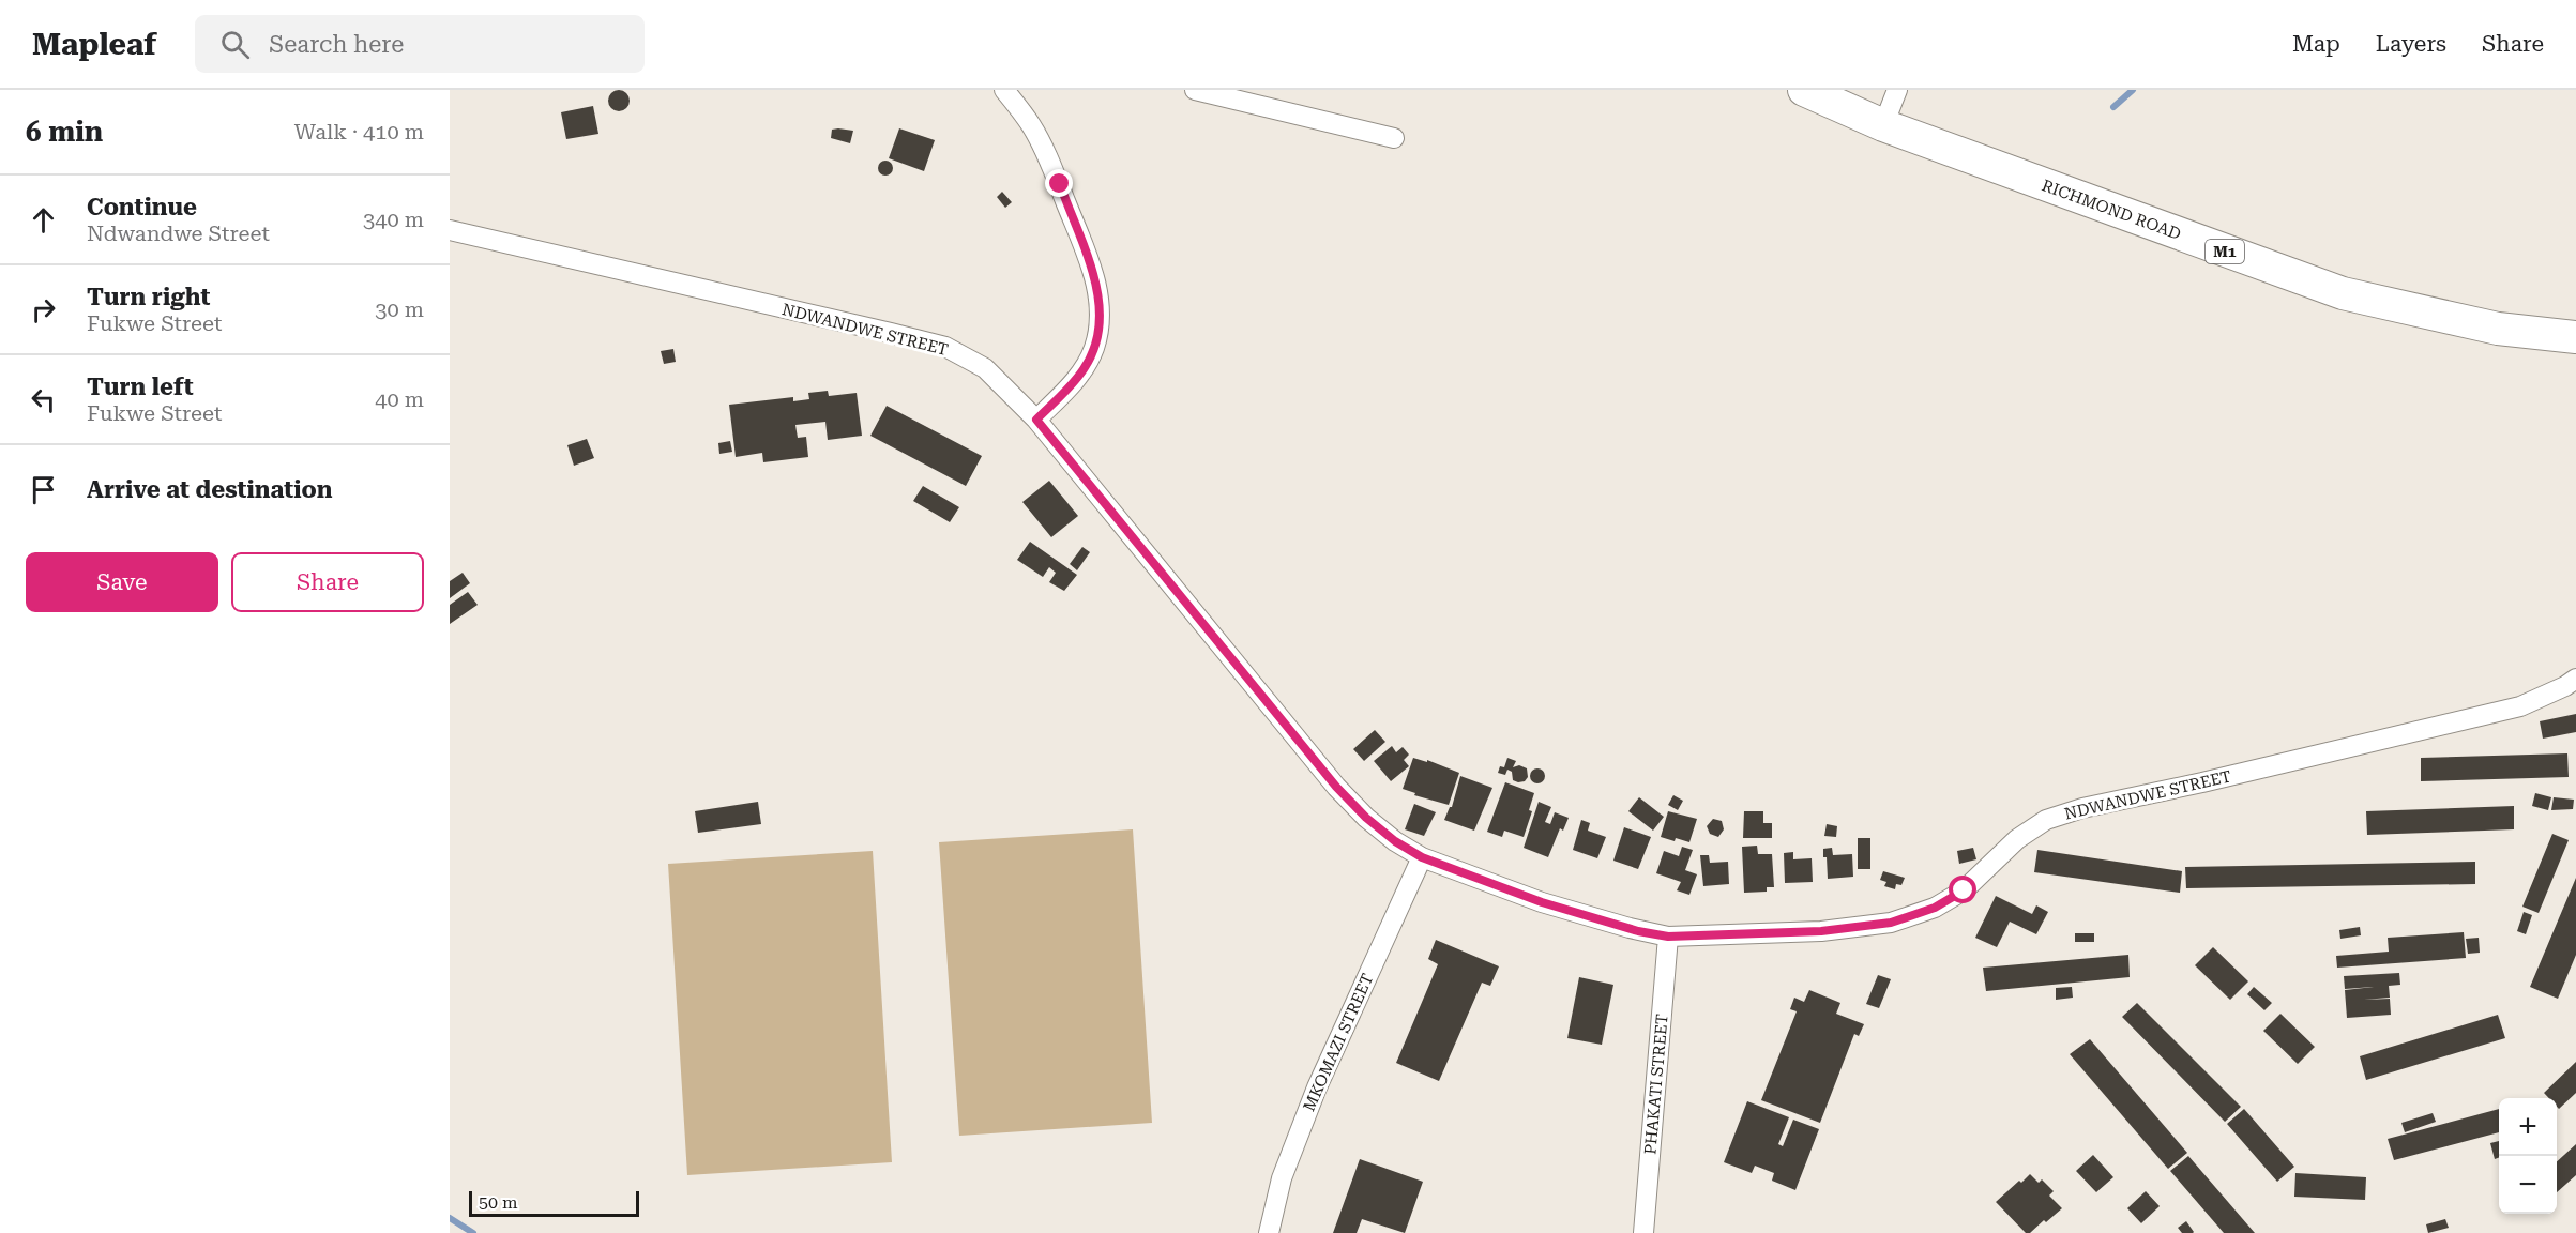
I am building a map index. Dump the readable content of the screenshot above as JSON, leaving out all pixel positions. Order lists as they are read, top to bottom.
{
  "streets": {
    "highway": ["RICHMOND ROAD", "M1"],
    "street": ["NDWANDWE STREET", "MKOMAZI STREET", "PHAKATI STREET"]
  },
  "crossings": [
    ["NDWANDWE STREET", "MKOMAZI STREET"],
    ["NDWANDWE STREET", "PHAKATI STREET"]
  ],
  "scale_bar": "50 m",
  "page": {
    "header": "Mapleaf",
    "search": "Search here",
    "nav": ["Map", "Layers", "Share"],
    "heading": ["6 min", "Walk · 410 m"],
    "list": [
      ["Continue", "Ndwandwe Street", "340 m"],
      ["Turn right", "Fukwe Street", "30 m"],
      ["Turn left", "Fukwe Street", "40 m"],
      "Arrive at destination"
    ],
    "buttons": ["Save", "Share"],
    "map_buttons": ["+", "−"],
    "scale": "50 m"
  }
}
